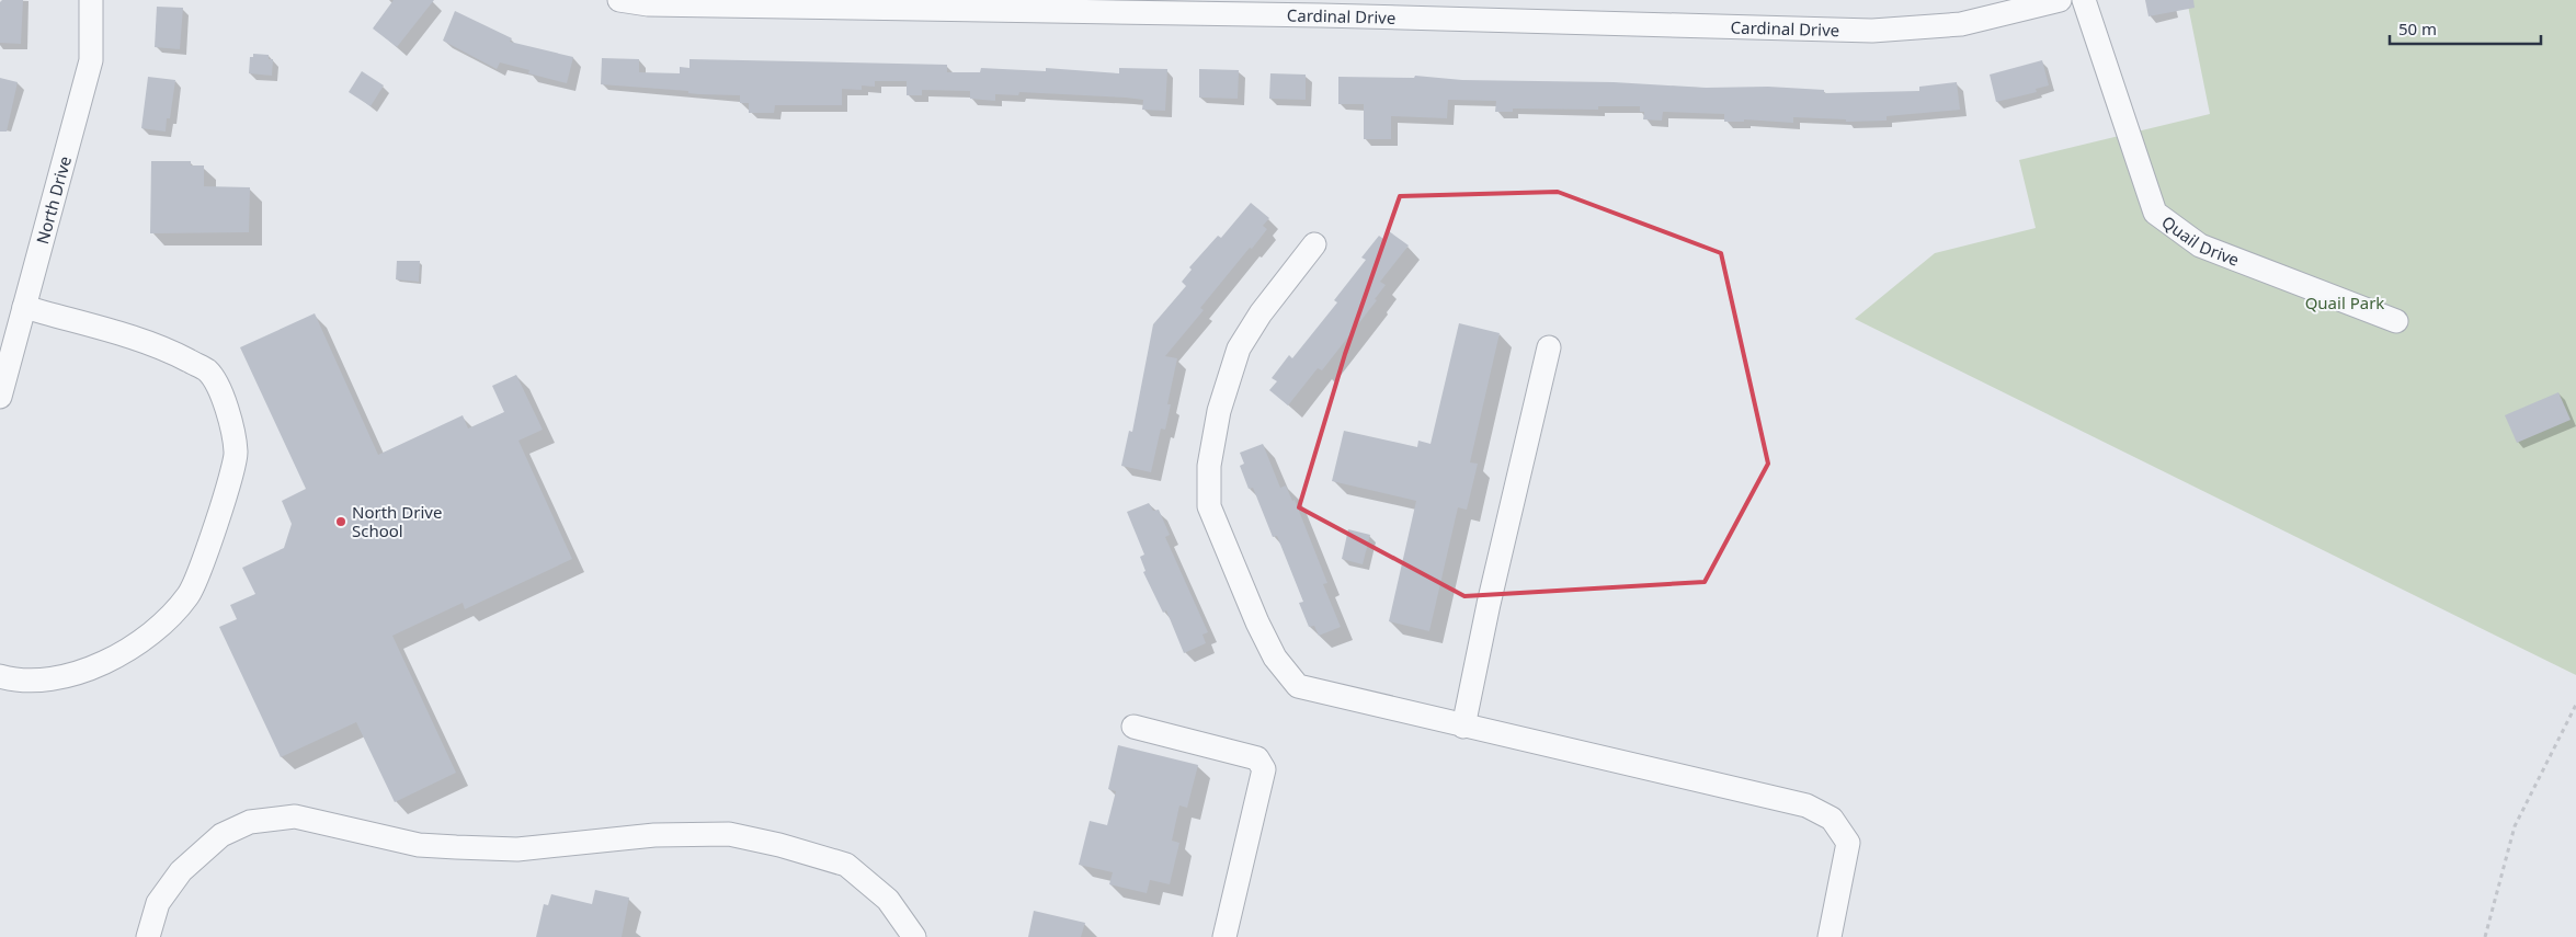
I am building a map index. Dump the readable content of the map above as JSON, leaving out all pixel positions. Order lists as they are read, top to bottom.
{
  "streets": {
    "street": ["Cardinal Drive", "North Drive", "Quail Drive"]
  },
  "parks": ["Quail Park"],
  "places": ["North Drive School"],
  "scale_bar": "50 m"
}
